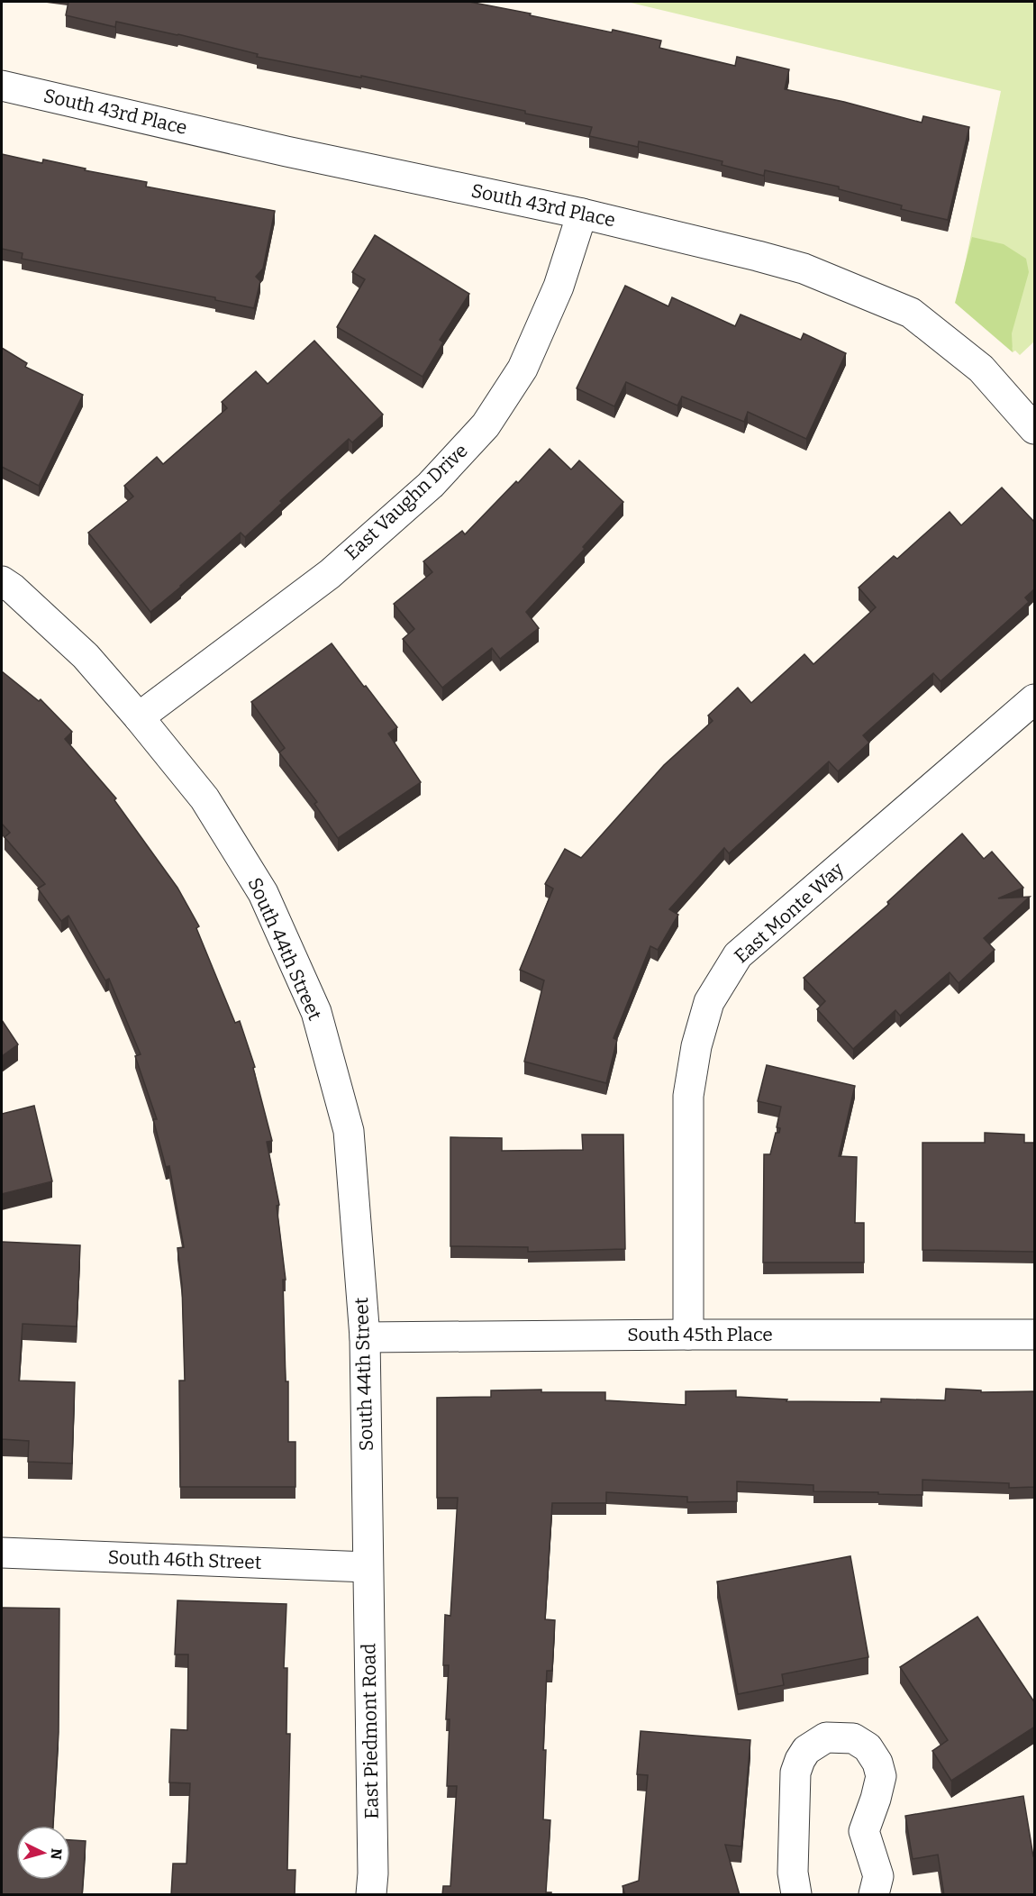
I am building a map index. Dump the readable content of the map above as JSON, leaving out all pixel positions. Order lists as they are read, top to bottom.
{
  "streets": {
    "street": [
      "South 43rd Place",
      "East Vaughn Drive",
      "East Monte Way",
      "South 44th Street",
      "South 45th Place",
      "South 46th Street",
      "East Piedmont Road"
    ]
  },
  "crossings": [
    ["South 43rd Place", "East Vaughn Drive"],
    ["East Vaughn Drive", "South 44th Street"],
    ["East Monte Way", "South 45th Place"],
    ["South 44th Street", "South 45th Place"],
    ["South 44th Street", "South 46th Street"],
    ["South 44th Street", "East Piedmont Road"],
    ["South 46th Street", "East Piedmont Road"]
  ],
  "north": "right"
}
